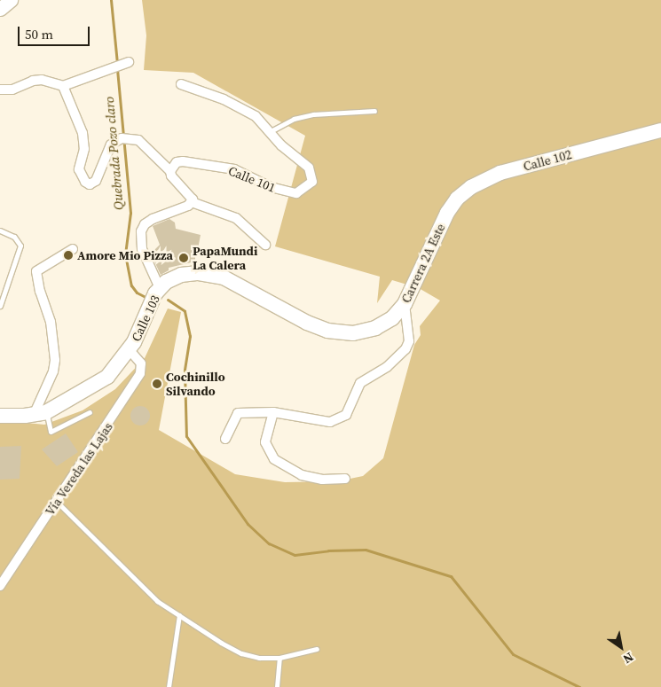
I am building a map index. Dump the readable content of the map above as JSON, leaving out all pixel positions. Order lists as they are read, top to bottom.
{
  "streets": {
    "main road": ["Calle 102", "Carrera 2A Este", "Calle 103"],
    "street": ["Calle 101", "Vía Vereda las Lajas"]
  },
  "crossings": [
    ["Calle 102", "Carrera 2A Este"],
    ["Carrera 2A Este", "Calle 103"],
    ["Calle 103", "Vía Vereda las Lajas"]
  ],
  "water": ["Quebrada Pozo claro"],
  "places": ["Amore Mio Pizza", "PapaMundi La Calera", "Cochinillo Silvando"],
  "scale_bar": "50 m",
  "north": "bottom right"
}
